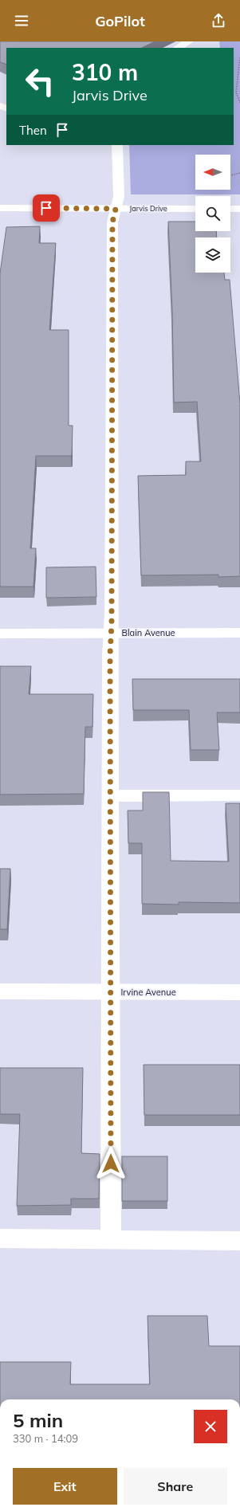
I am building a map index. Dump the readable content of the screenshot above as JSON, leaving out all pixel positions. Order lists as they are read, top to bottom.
{
  "streets": {
    "street": ["Jarvis Drive", "Blain Avenue", "Irvine Avenue"]
  },
  "north": "left",
  "page": {
    "header": "GoPilot",
    "turn": ["310 m", "Jarvis Drive"],
    "then": "Then",
    "heading": ["5 min", "330 m · 14:09"],
    "buttons": ["Exit", "Share"]
  }
}
